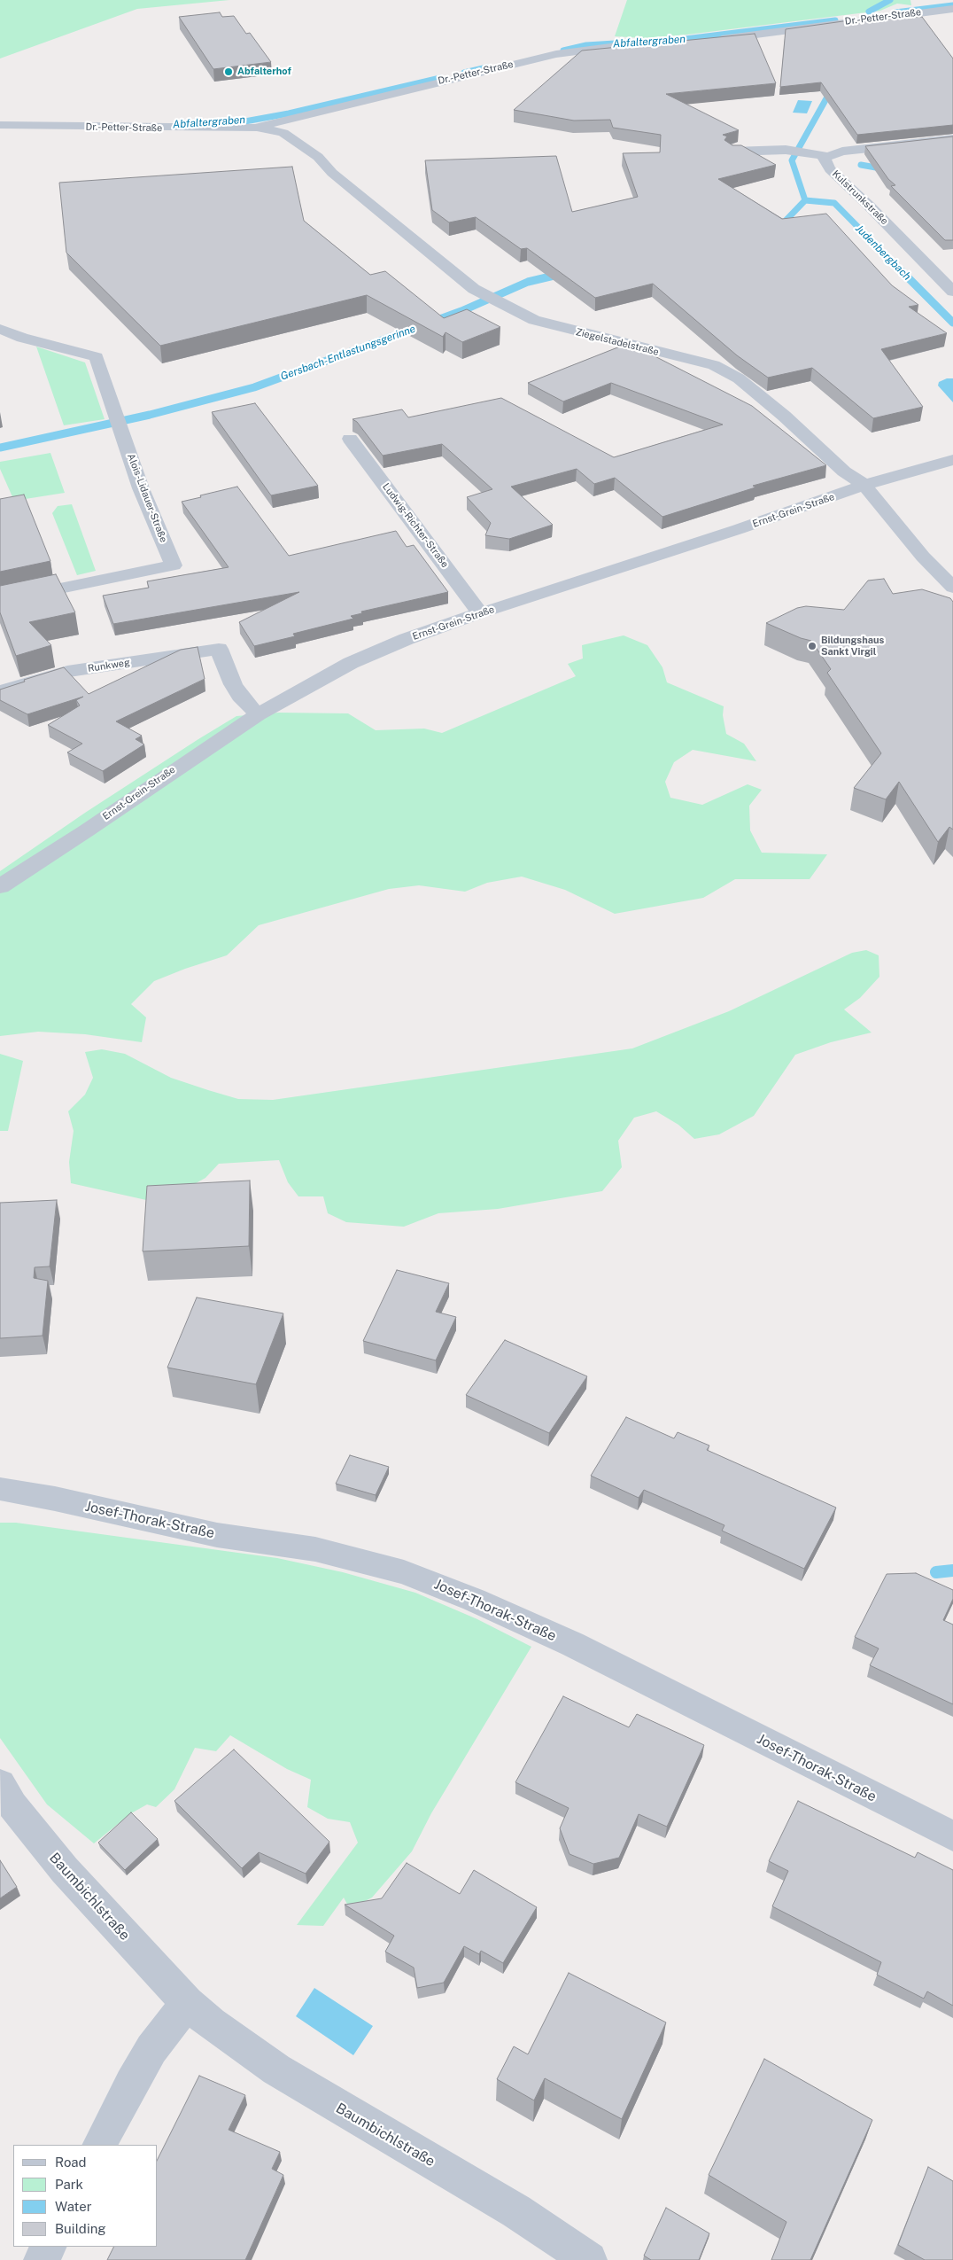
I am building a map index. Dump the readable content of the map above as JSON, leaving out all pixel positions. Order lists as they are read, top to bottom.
{
  "streets": {
    "street": [
      "Dr.-Petter-Straße",
      "Kulstrunkstraße",
      "Ziegelstadelstraße",
      "Alois-Lidauer-Straße",
      "Ernst-Grein-Straße",
      "Ludwig-Richter-Straße",
      "Runkweg",
      "Josef-Thorak-Straße",
      "Baumbichlstraße"
    ]
  },
  "crossings": [
    ["Dr.-Petter-Straße", "Ziegelstadelstraße"],
    ["Ziegelstadelstraße", "Ernst-Grein-Straße"],
    ["Ernst-Grein-Straße", "Ludwig-Richter-Straße"],
    ["Ernst-Grein-Straße", "Runkweg"]
  ],
  "water": ["Abfaltergraben", "Judenbergbach", "Gersbach-Entlastungsgerinne"],
  "places": ["Abfalterhof", "Bildungshaus Sankt Virgil"],
  "legend": [
    "Road",
    "Park",
    "Water",
    "Building"
  ]
}
